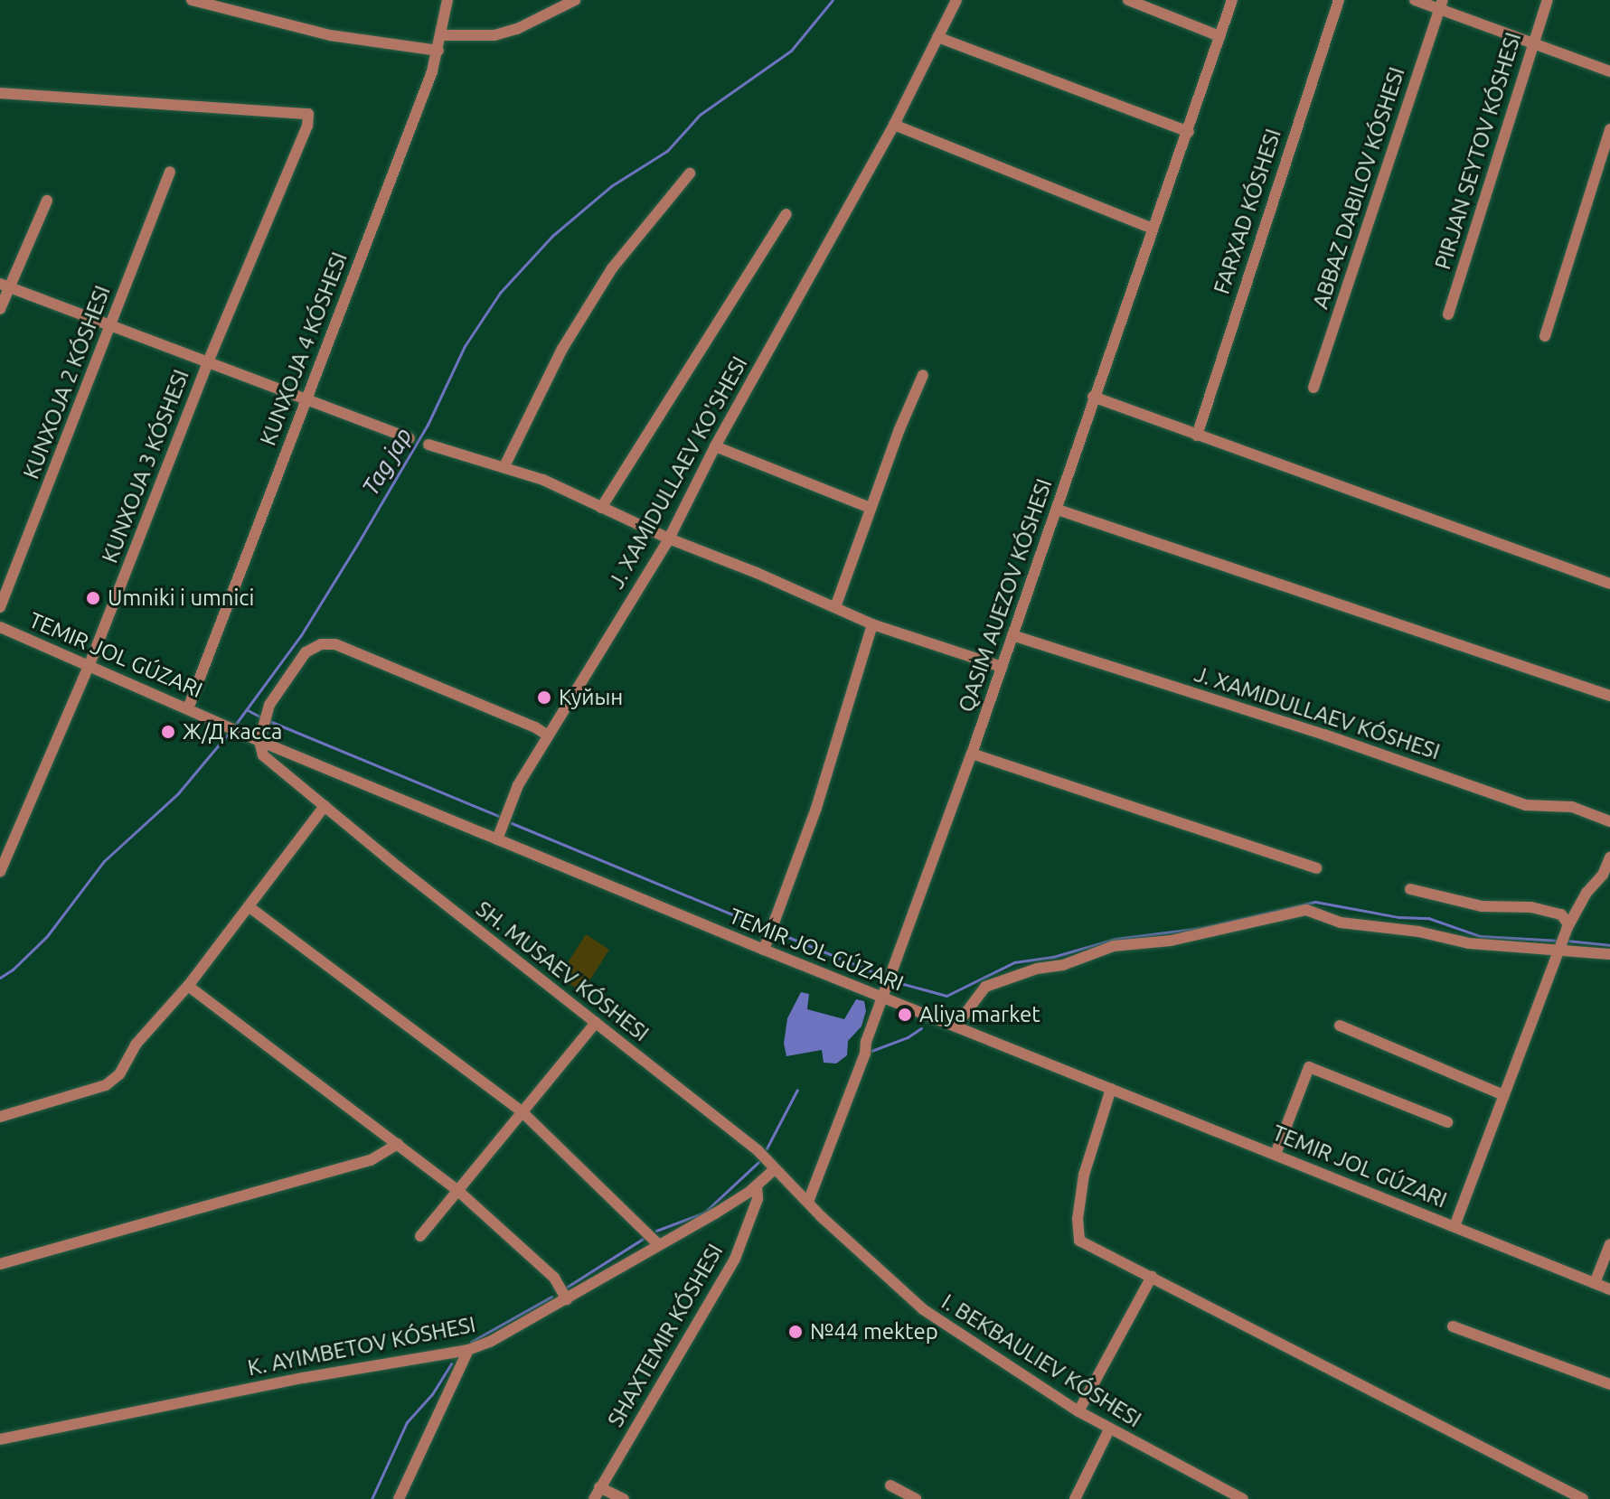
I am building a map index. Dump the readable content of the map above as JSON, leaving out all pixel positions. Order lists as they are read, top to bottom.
{
  "streets": {
    "street": [
      "FARXAD KÓSHESI",
      "KUNXOJA 4 KÓSHESI",
      "KUNXOJA 2 KÓSHESI",
      "KUNXOJA 3 KÓSHESI",
      "J. XAMIDULLAEV KO'SHESI",
      "J. XAMIDULLAEV KÓSHESI",
      "SH. MUSAEV KÓSHESI",
      "SHAXTEMIR KÓSHESI",
      "I. BEKBAULIEV KÓSHESI"
    ]
  },
  "crossings": [
    ["SH. MUSAEV KÓSHESI", "I. BEKBAULIEV KÓSHESI"]
  ],
  "water": ["Tag jap"],
  "places": [
    "Umniki i umnici",
    "Куйын",
    "Ж/Д касса",
    "Aliya market",
    "№44 mektep"
  ]
}
